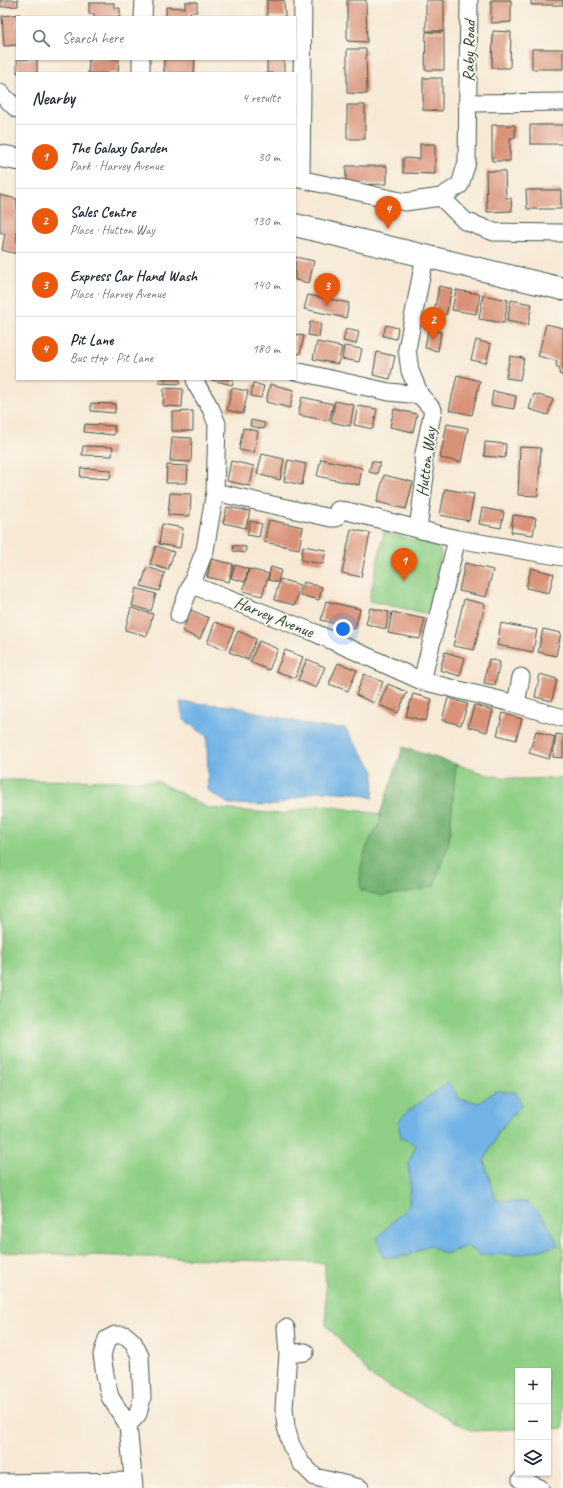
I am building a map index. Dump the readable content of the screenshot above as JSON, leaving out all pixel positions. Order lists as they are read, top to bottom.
{
  "streets": {
    "street": ["Raby Road", "Hutton Way", "Harvey Avenue"]
  },
  "page": {
    "search": "Search here",
    "heading": ["Nearby", "4 results"],
    "list": [
      {
        "mark": "1",
        "name": "The Galaxy Garden",
        "note": "Park · Harvey Avenue",
        "value": "30 m"
      },
      {
        "mark": "2",
        "name": "Sales Centre",
        "note": "Place · Hutton Way",
        "value": "130 m"
      },
      {
        "mark": "3",
        "name": "Express Car Hand Wash",
        "note": "Place · Harvey Avenue",
        "value": "140 m"
      },
      {
        "mark": "4",
        "name": "Pit Lane",
        "note": "Bus stop · Pit Lane",
        "value": "180 m"
      }
    ],
    "pins": [
      "4",
      "3",
      "2",
      "1"
    ],
    "map_buttons": ["+", "−"]
  }
}
